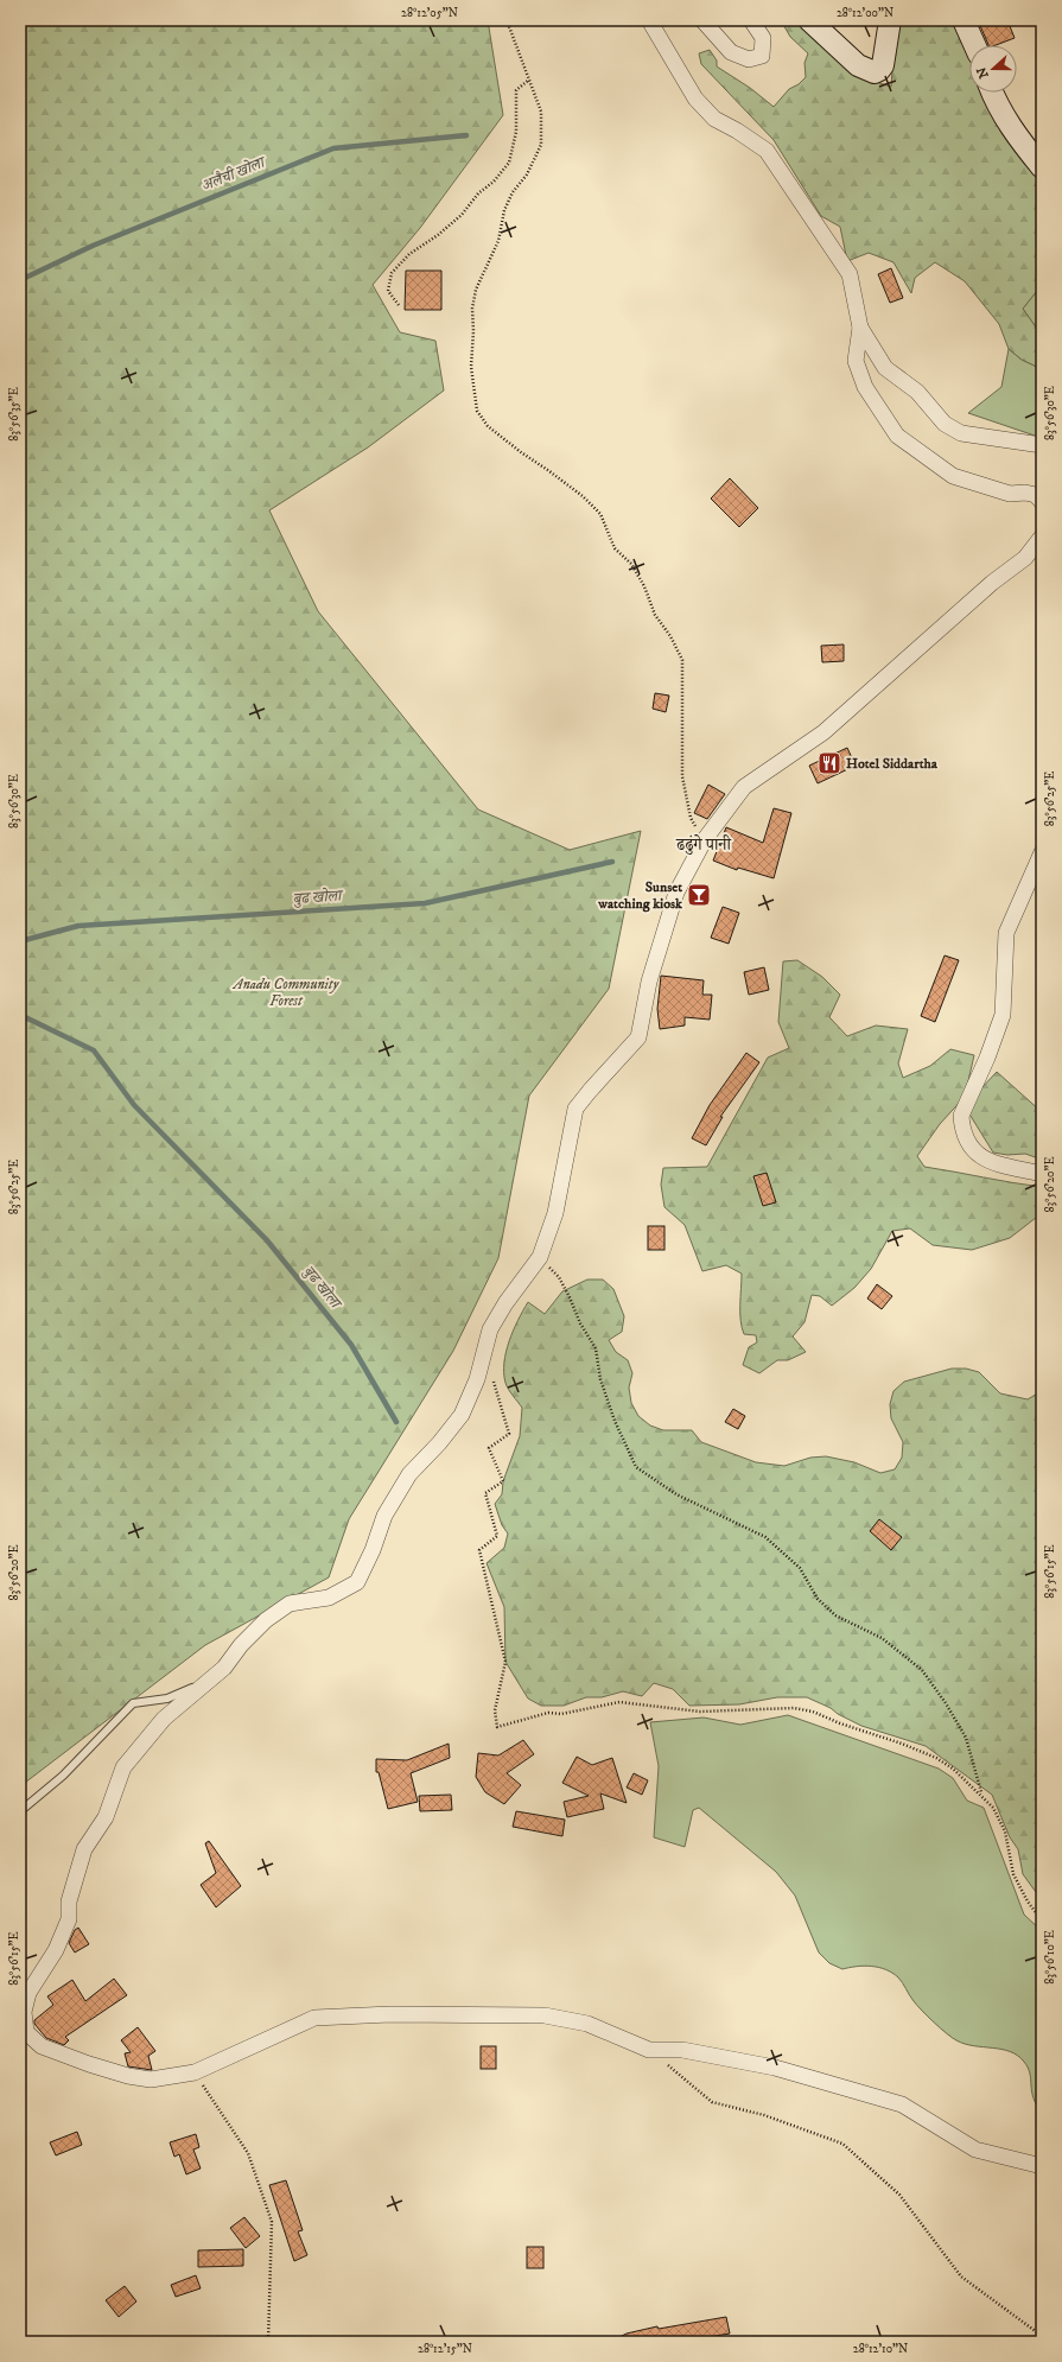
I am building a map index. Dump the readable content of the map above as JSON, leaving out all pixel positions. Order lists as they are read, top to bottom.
{
  "districts": ["ढढुंगे पानी"],
  "water": ["अलैची खोला", "बुढ खोला"],
  "parks": ["Anadu Community Forest"],
  "places": {
    "restaurant": ["Hotel Siddartha"],
    "bar": ["Sunset watching kiosk"]
  },
  "north": "left",
  "coordinates": [
    "28°12'05\"N",
    "28°12'00\"N",
    "83°56'30\"E",
    "83°56'35\"E",
    "83°56'25\"E",
    "83°56'20\"E",
    "83°56'15\"E",
    "83°56'10\"E",
    "28°12'15\"N",
    "28°12'10\"N"
  ]
}
